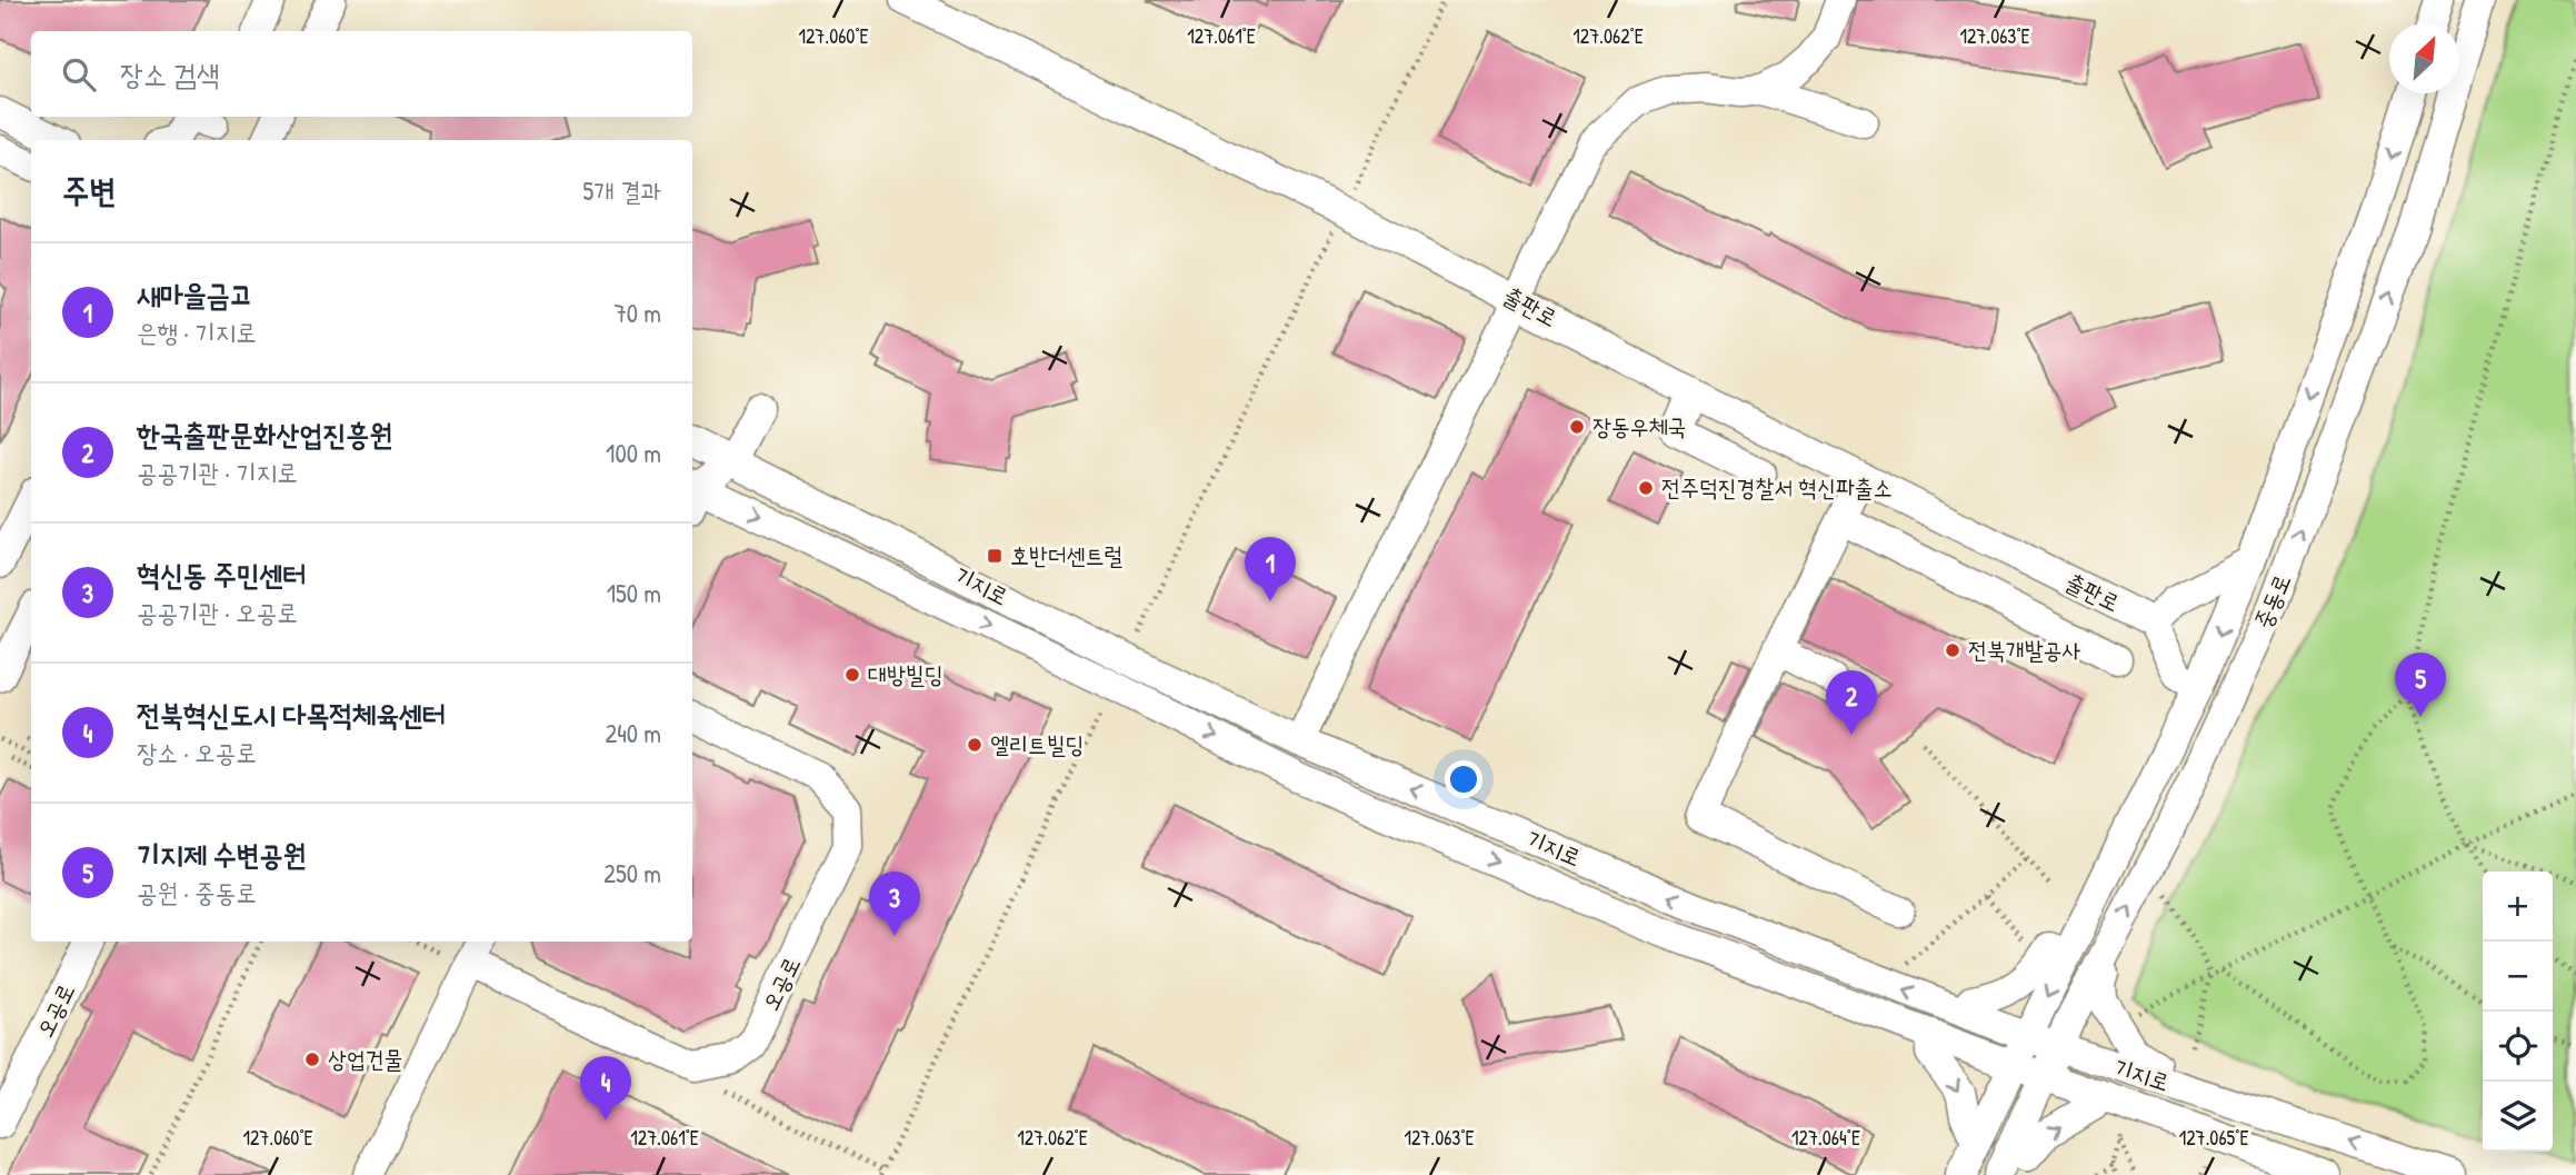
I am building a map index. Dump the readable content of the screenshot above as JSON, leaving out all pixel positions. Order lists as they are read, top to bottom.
{
  "streets": {
    "street": [
      "출판로",
      "기지로",
      "중동로",
      "오공로"
    ]
  },
  "crossings": [
    ["기지로", "중동로"]
  ],
  "places": {
    "other": [
      "장동우체국",
      "전주덕진경찰서 혁신파출소",
      "전북개발공사",
      "대방빌딩",
      "엘리트빌딩",
      "상업건물"
    ],
    "transit": ["호반더센트럴"]
  },
  "north": "top right",
  "page": {
    "search": "장소 검색",
    "heading": ["주변", "5개 결과"],
    "list": [
      {
        "mark": "1",
        "name": "새마을금고",
        "note": "은행 · 기지로",
        "value": "70 m"
      },
      {
        "mark": "2",
        "name": "한국출판문화산업진흥원",
        "note": "공공기관 · 기지로",
        "value": "100 m"
      },
      {
        "mark": "3",
        "name": "혁신동 주민센터",
        "note": "공공기관 · 오공로",
        "value": "150 m"
      },
      {
        "mark": "4",
        "name": "전북혁신도시 다목적체육센터",
        "note": "장소 · 오공로",
        "value": "240 m"
      },
      {
        "mark": "5",
        "name": "기지제 수변공원",
        "note": "공원 · 중동로",
        "value": "250 m"
      }
    ],
    "pins": [
      "1",
      "5",
      "2",
      "3",
      "4"
    ],
    "map_buttons": ["+", "−"]
  },
  "coordinates": [
    "127.060°E",
    "127.061°E",
    "127.062°E",
    "127.063°E",
    "127.064°E",
    "127.065°E"
  ]
}
